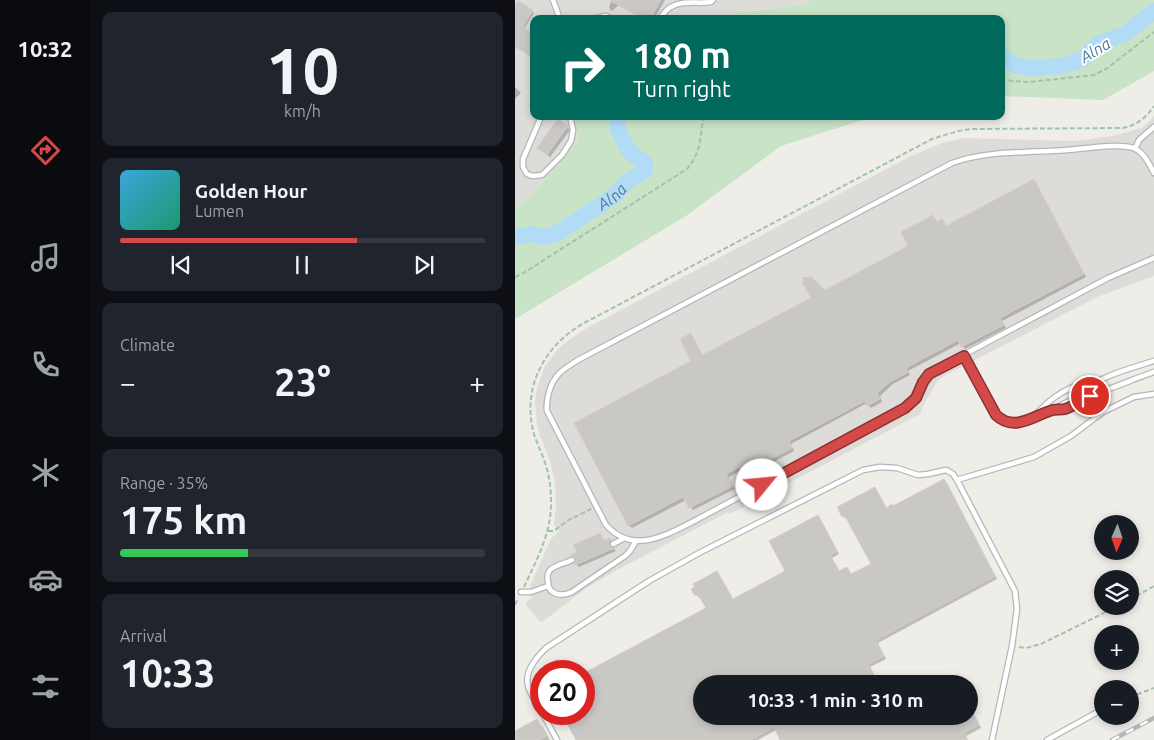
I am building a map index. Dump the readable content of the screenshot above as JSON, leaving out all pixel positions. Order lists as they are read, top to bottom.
{
  "water": ["Alna"],
  "north": "bottom",
  "page": {
    "tabs": "10:32",
    "tile": [
      ["10", "km/h"],
      "Climate",
      ["Range · 35%", "175 km"],
      ["Arrival", "10:33"]
    ],
    "turn": ["180 m", "Turn right"],
    "song": ["Golden Hour", "Lumen"],
    "heat": ["−", "23°", "+"],
    "map_buttons": ["+", "−"],
    "limit": "20",
    "trip": "10:33 · 1 min · 310 m"
  }
}
